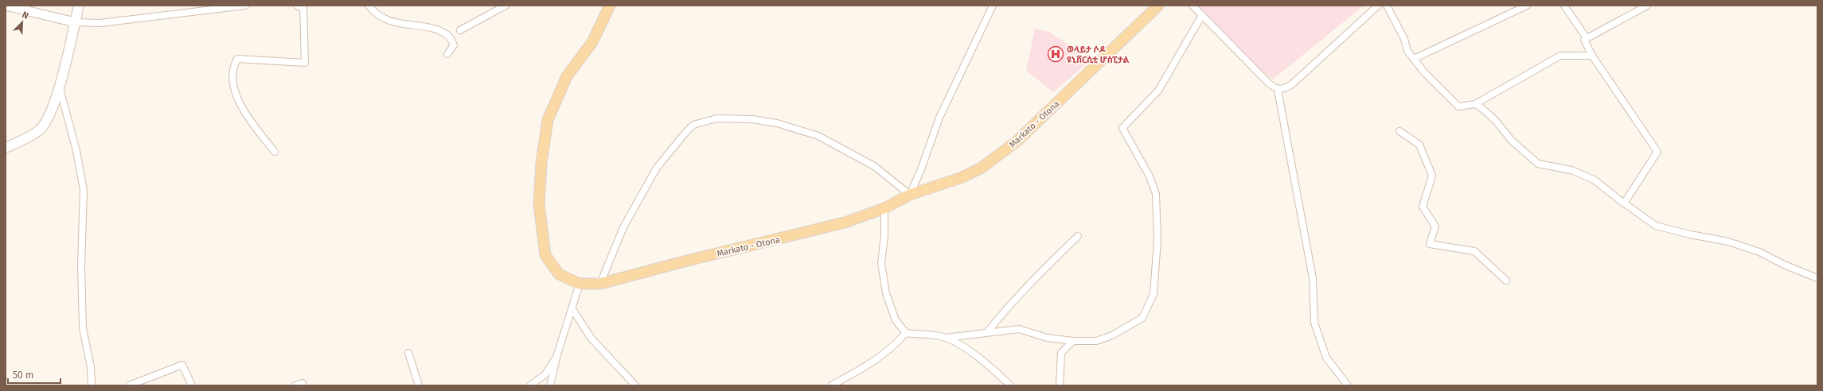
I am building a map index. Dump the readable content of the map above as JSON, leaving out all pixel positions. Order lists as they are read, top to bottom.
{
  "streets": {
    "main road": ["Markato - Otona"]
  },
  "places": {
    "hospital": ["ወላይታ ሶዶ ዩኒቨርሲቲ ሆስፒታል"]
  },
  "scale_bar": "50 m",
  "north": "top right"
}
